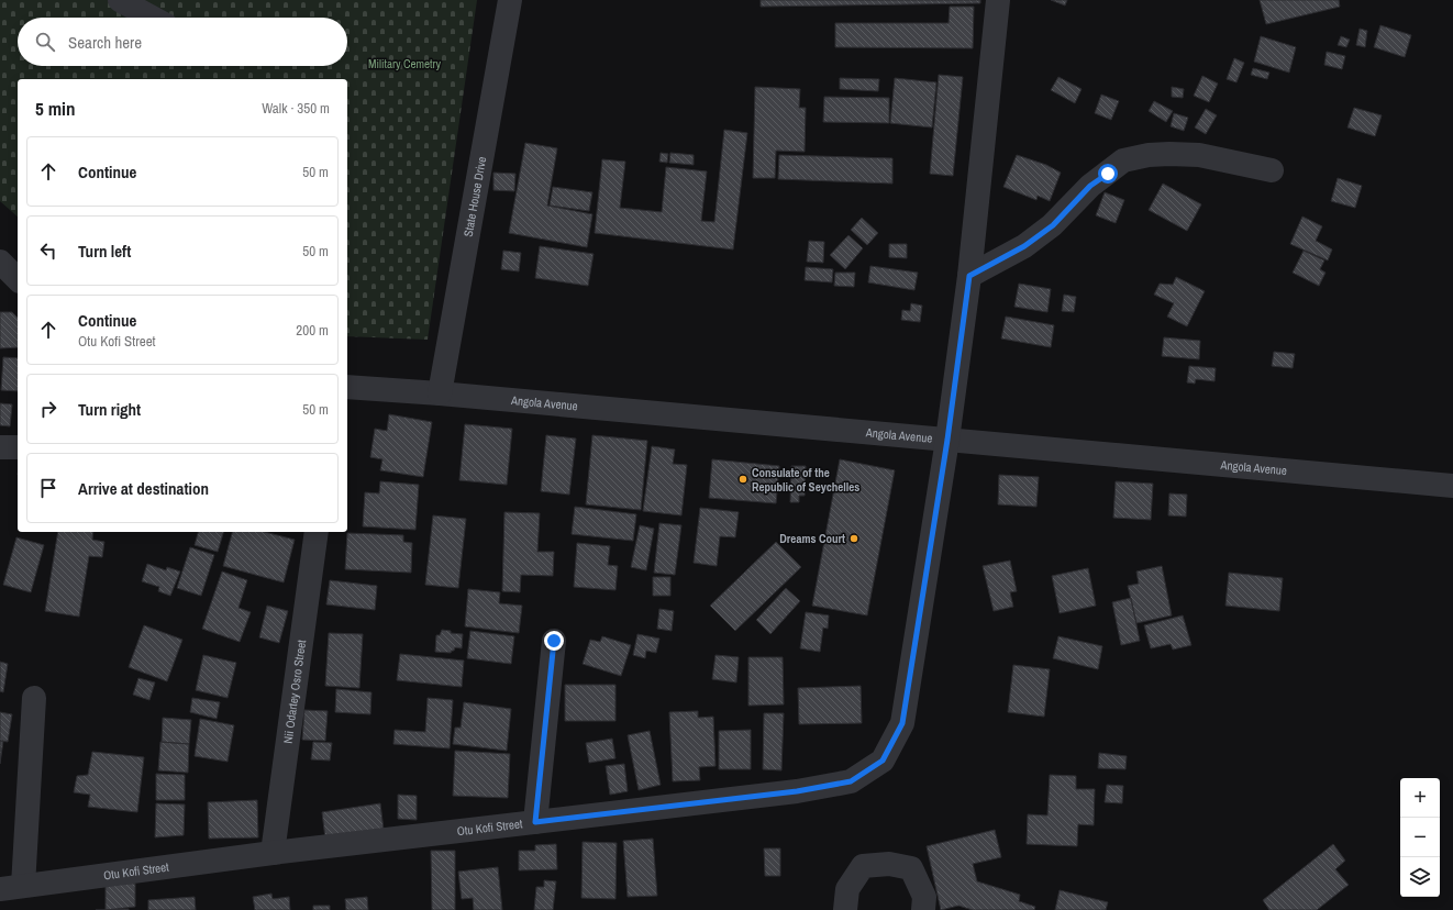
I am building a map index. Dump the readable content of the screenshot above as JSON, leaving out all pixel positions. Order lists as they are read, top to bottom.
{
  "streets": {
    "street": [
      "State House Drive",
      "Angola Avenue",
      "Nii Odartey Osro Street",
      "Otu Kofi Street"
    ]
  },
  "crossings": [
    ["State House Drive", "Angola Avenue"],
    ["Angola Avenue", "Otu Kofi Street"],
    ["Nii Odartey Osro Street", "Otu Kofi Street"]
  ],
  "parks": ["Military Cemetry"],
  "places": ["Consulate of the Republic of Seychelles", "Dreams Court"],
  "page": {
    "search": "Search here",
    "heading": ["5 min", "Walk · 350 m"],
    "list": [
      ["Continue", "50 m"],
      ["Turn left", "50 m"],
      ["Continue", "Otu Kofi Street", "200 m"],
      ["Turn right", "50 m"],
      "Arrive at destination"
    ],
    "map_buttons": ["+", "−"]
  }
}
